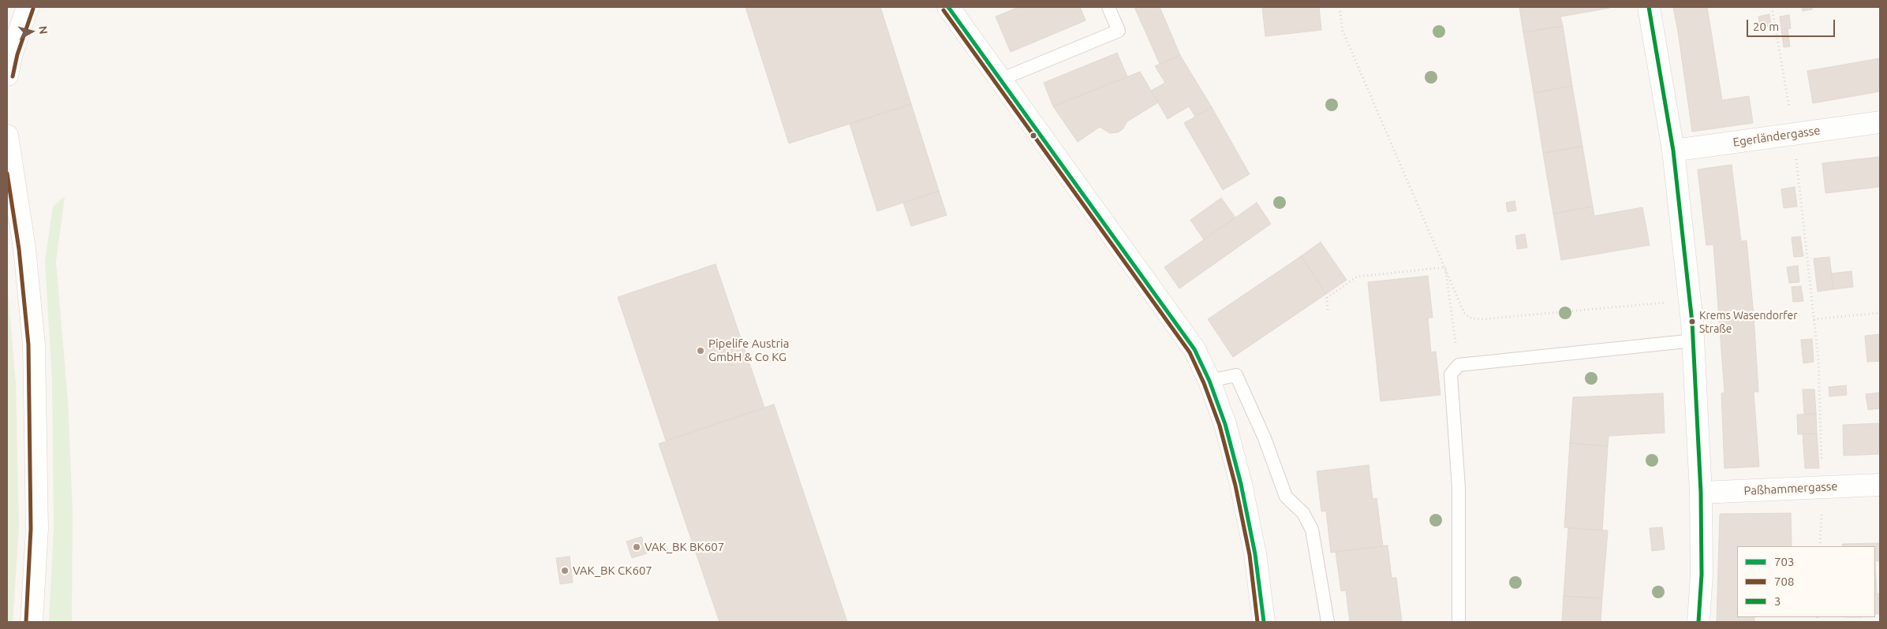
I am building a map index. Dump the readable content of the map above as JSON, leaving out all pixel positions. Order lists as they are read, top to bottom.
{
  "streets": {
    "street": ["Egerländergasse", "Paßhammergasse"]
  },
  "places": [
    "Krems Wasendorfer Straße",
    "Pipelife Austria GmbH & Co KG",
    "VAK_BK BK607",
    "VAK_BK CK607"
  ],
  "lines": ["transit line 703", "transit line 3", "transit line 708"],
  "legend": ["703", "708", "3"],
  "scale_bar": "20 m",
  "north": "right"
}
